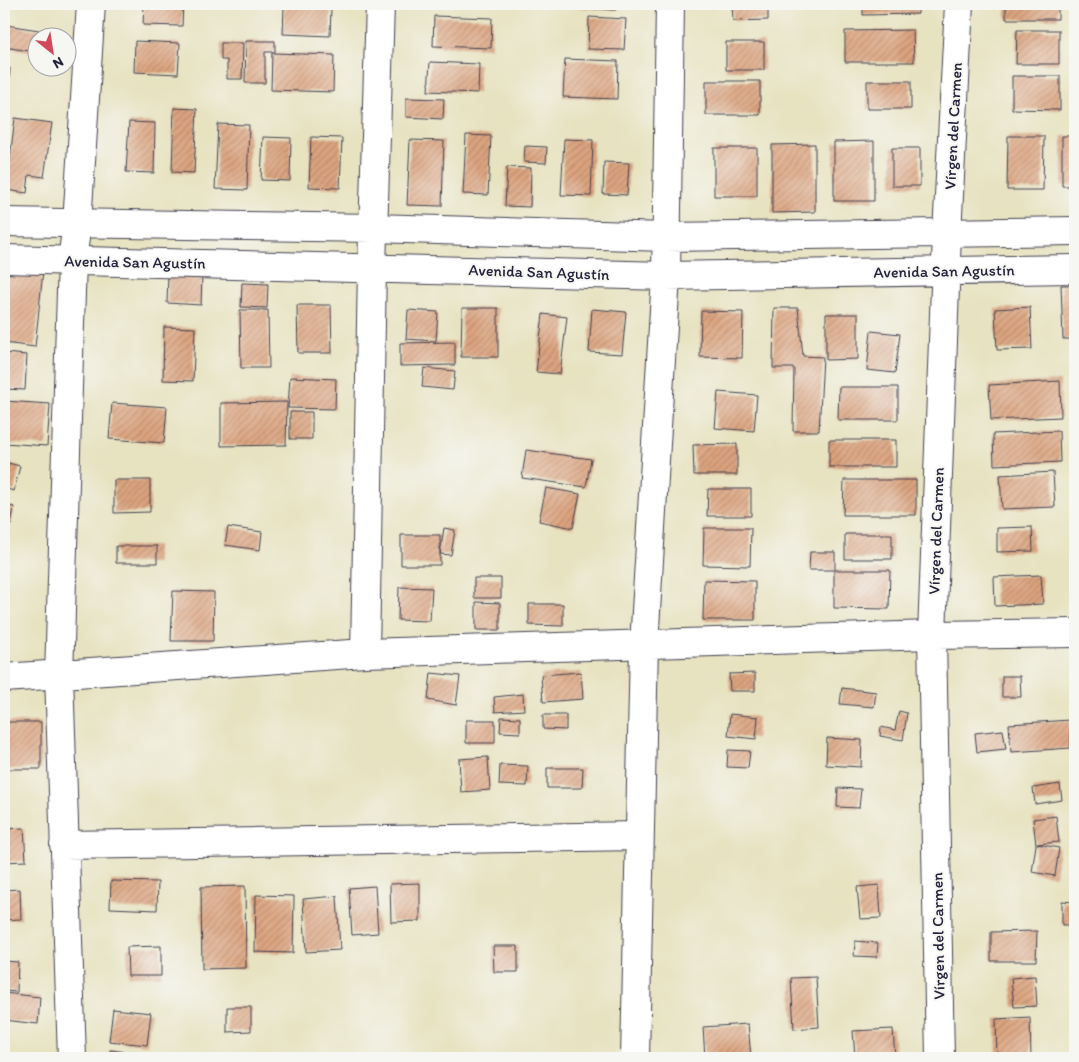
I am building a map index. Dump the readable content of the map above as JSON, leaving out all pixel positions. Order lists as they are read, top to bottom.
{
  "streets": {
    "street": ["Vírgen del Carmen", "Avenida San Agustín"]
  },
  "crossings": [
    ["Vírgen del Carmen", "Avenida San Agustín"]
  ],
  "north": "bottom right"
}
